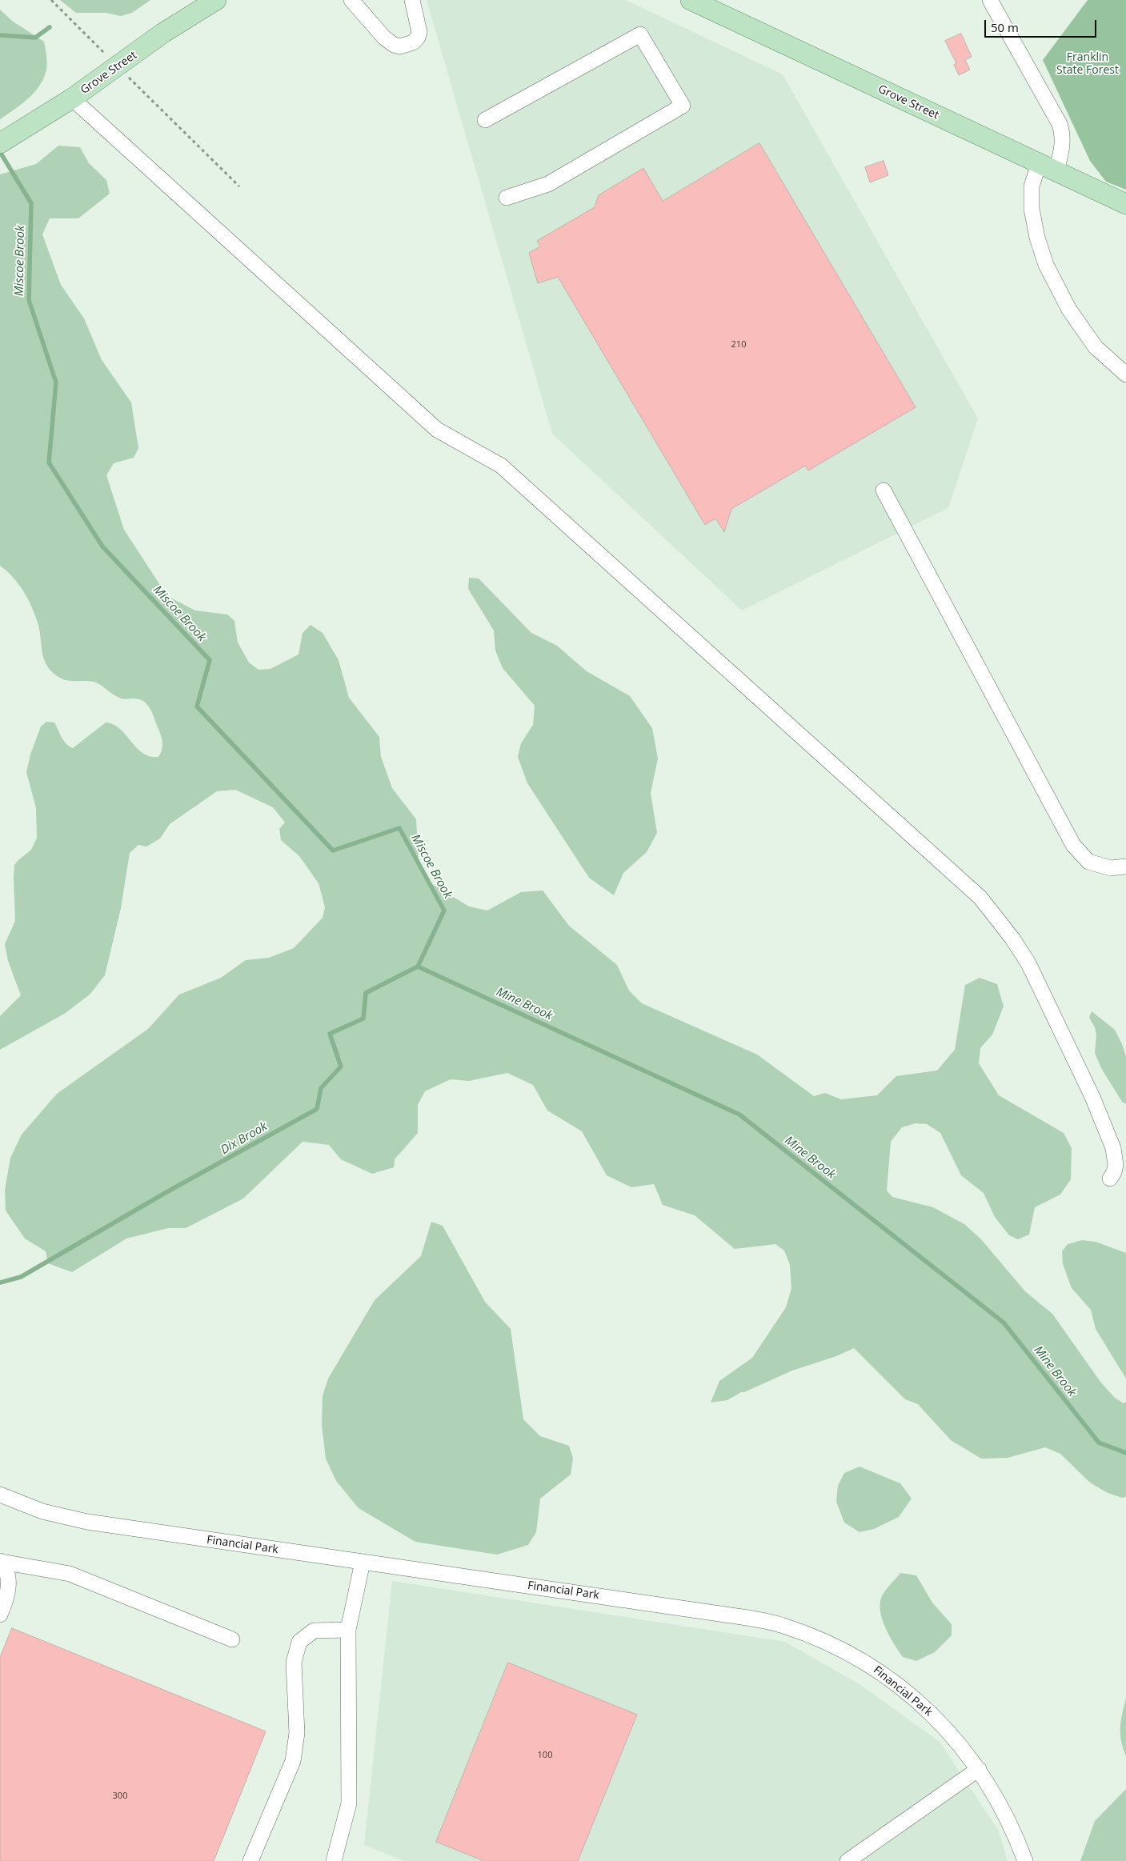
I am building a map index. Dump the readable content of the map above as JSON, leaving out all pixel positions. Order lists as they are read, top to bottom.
{
  "streets": {
    "main road": ["Grove Street"],
    "street": ["Financial Park"]
  },
  "water": ["Miscoe Brook", "Mine Brook", "Dix Brook"],
  "parks": ["Franklin State Forest"],
  "house_numbers": ["210", "100", "300"],
  "scale_bar": "50 m"
}
